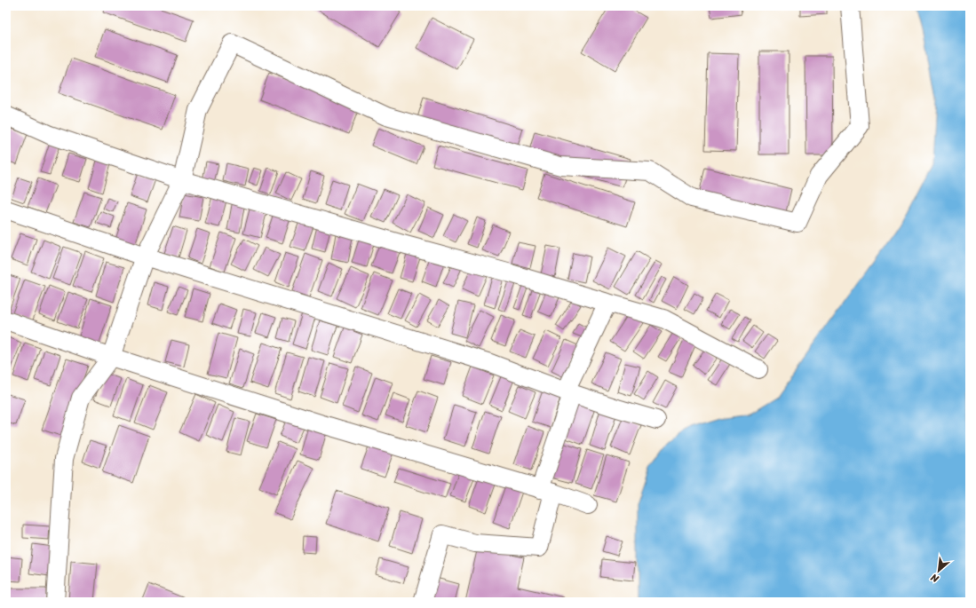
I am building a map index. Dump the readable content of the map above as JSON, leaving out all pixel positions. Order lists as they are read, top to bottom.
{
  "north": "bottom left"
}
